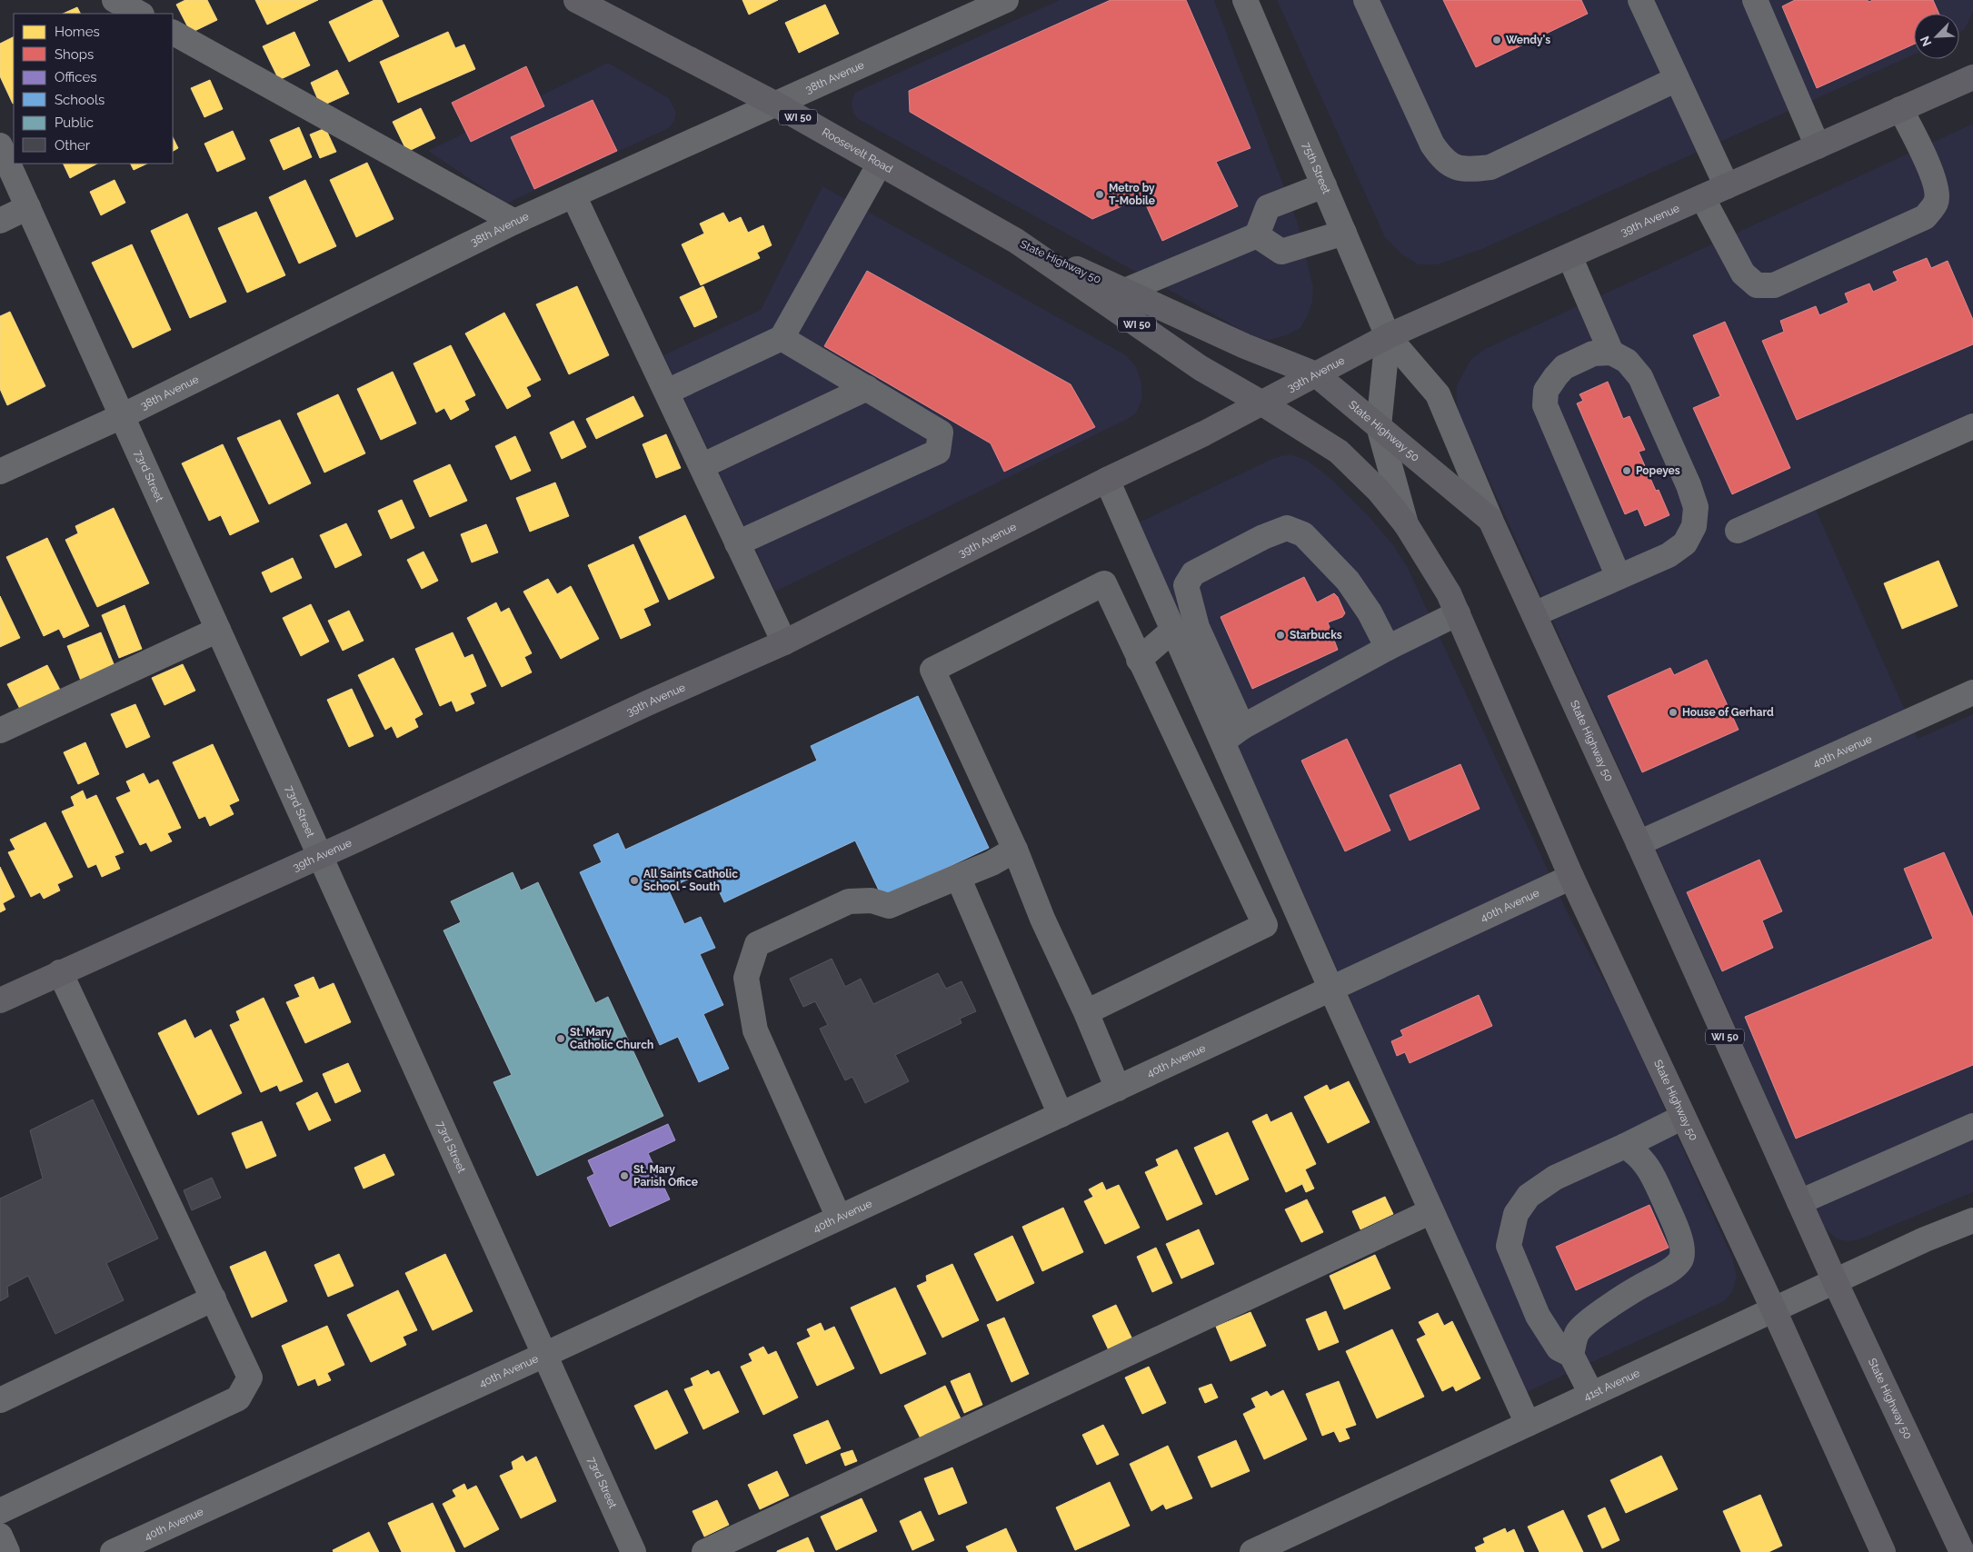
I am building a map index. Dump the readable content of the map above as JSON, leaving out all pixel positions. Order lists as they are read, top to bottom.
{
  "streets": {
    "main road": [
      "WI 50",
      "Roosevelt Road",
      "39th Avenue",
      "State Highway 50"
    ],
    "street": [
      "38th Avenue",
      "75th Street",
      "73rd Street",
      "40th Avenue",
      "41st Avenue"
    ]
  },
  "crossings": [
    ["38th Avenue", "Roosevelt Road"],
    ["38th Avenue", "73rd Street"],
    ["Roosevelt Road", "State Highway 50"],
    ["75th Street", "39th Avenue"],
    ["75th Street", "State Highway 50"],
    ["39th Avenue", "State Highway 50"],
    ["39th Avenue", "73rd Street"],
    ["State Highway 50", "40th Avenue"],
    ["State Highway 50", "41st Avenue"],
    ["73rd Street", "40th Avenue"]
  ],
  "places": [
    "Wendy's",
    "Metro by T-Mobile",
    "Popeyes",
    "Starbucks",
    "House of Gerhard",
    "All Saints Catholic School - South",
    "St. Mary Catholic Church",
    "St. Mary Parish Office"
  ],
  "legend": [
    "Homes",
    "Shops",
    "Offices",
    "Schools",
    "Public",
    "Other"
  ],
  "north": "bottom left"
}
